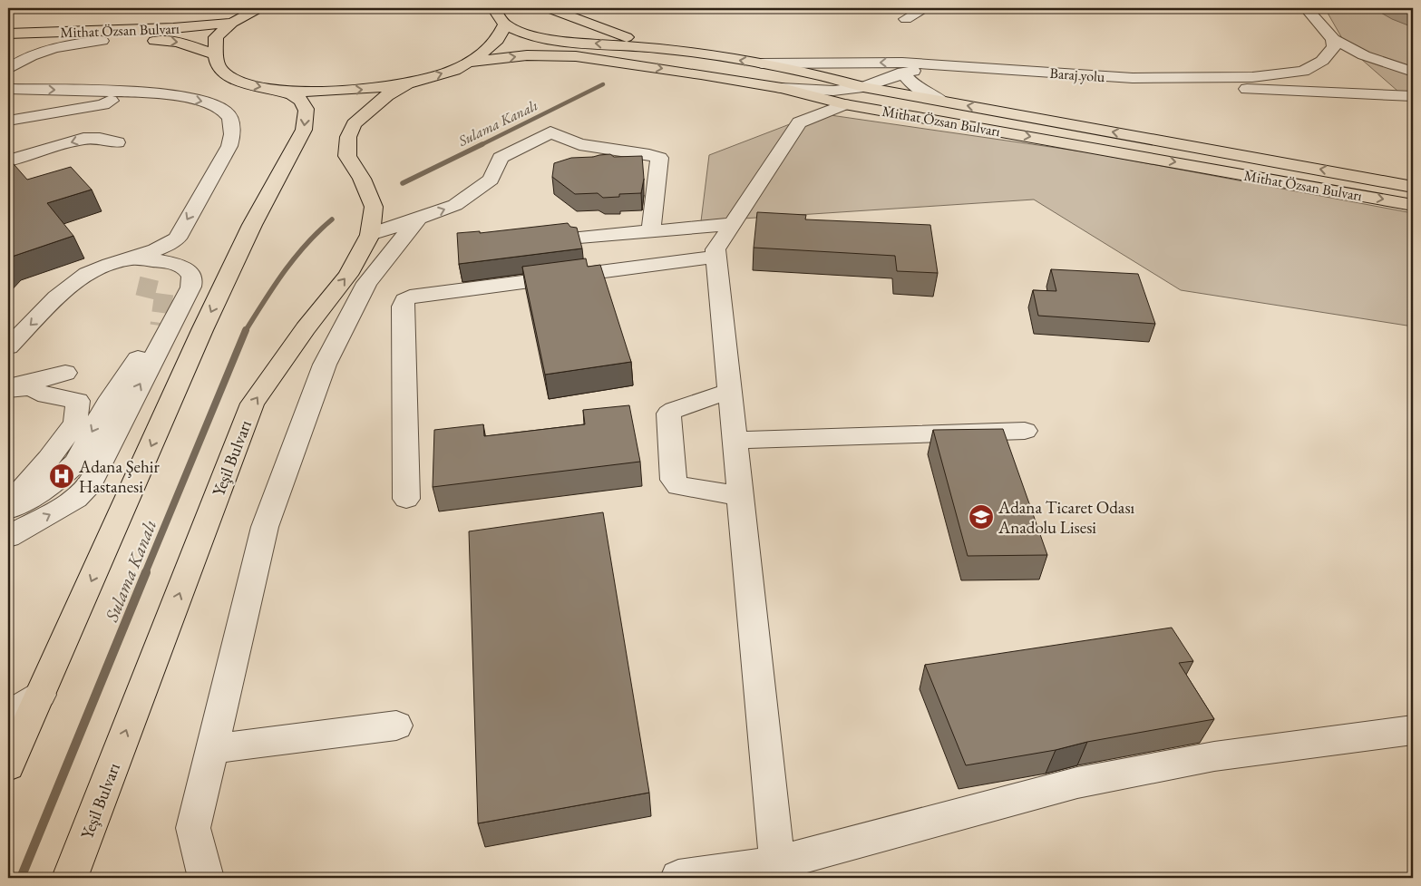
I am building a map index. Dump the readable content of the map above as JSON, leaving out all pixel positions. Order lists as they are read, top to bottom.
{
  "streets": {
    "main road": ["Mithat Özsan Bulvarı", "Yeşil Bulvarı"],
    "street": ["Baraj yolu"]
  },
  "crossings": [
    ["Mithat Özsan Bulvarı", "Baraj yolu"]
  ],
  "water": ["Sulama Kanalı"],
  "places": {
    "hospital": ["Adana Şehir Hastanesi"],
    "school or university": ["Adana Ticaret Odası Anadolu Lisesi"]
  }
}
